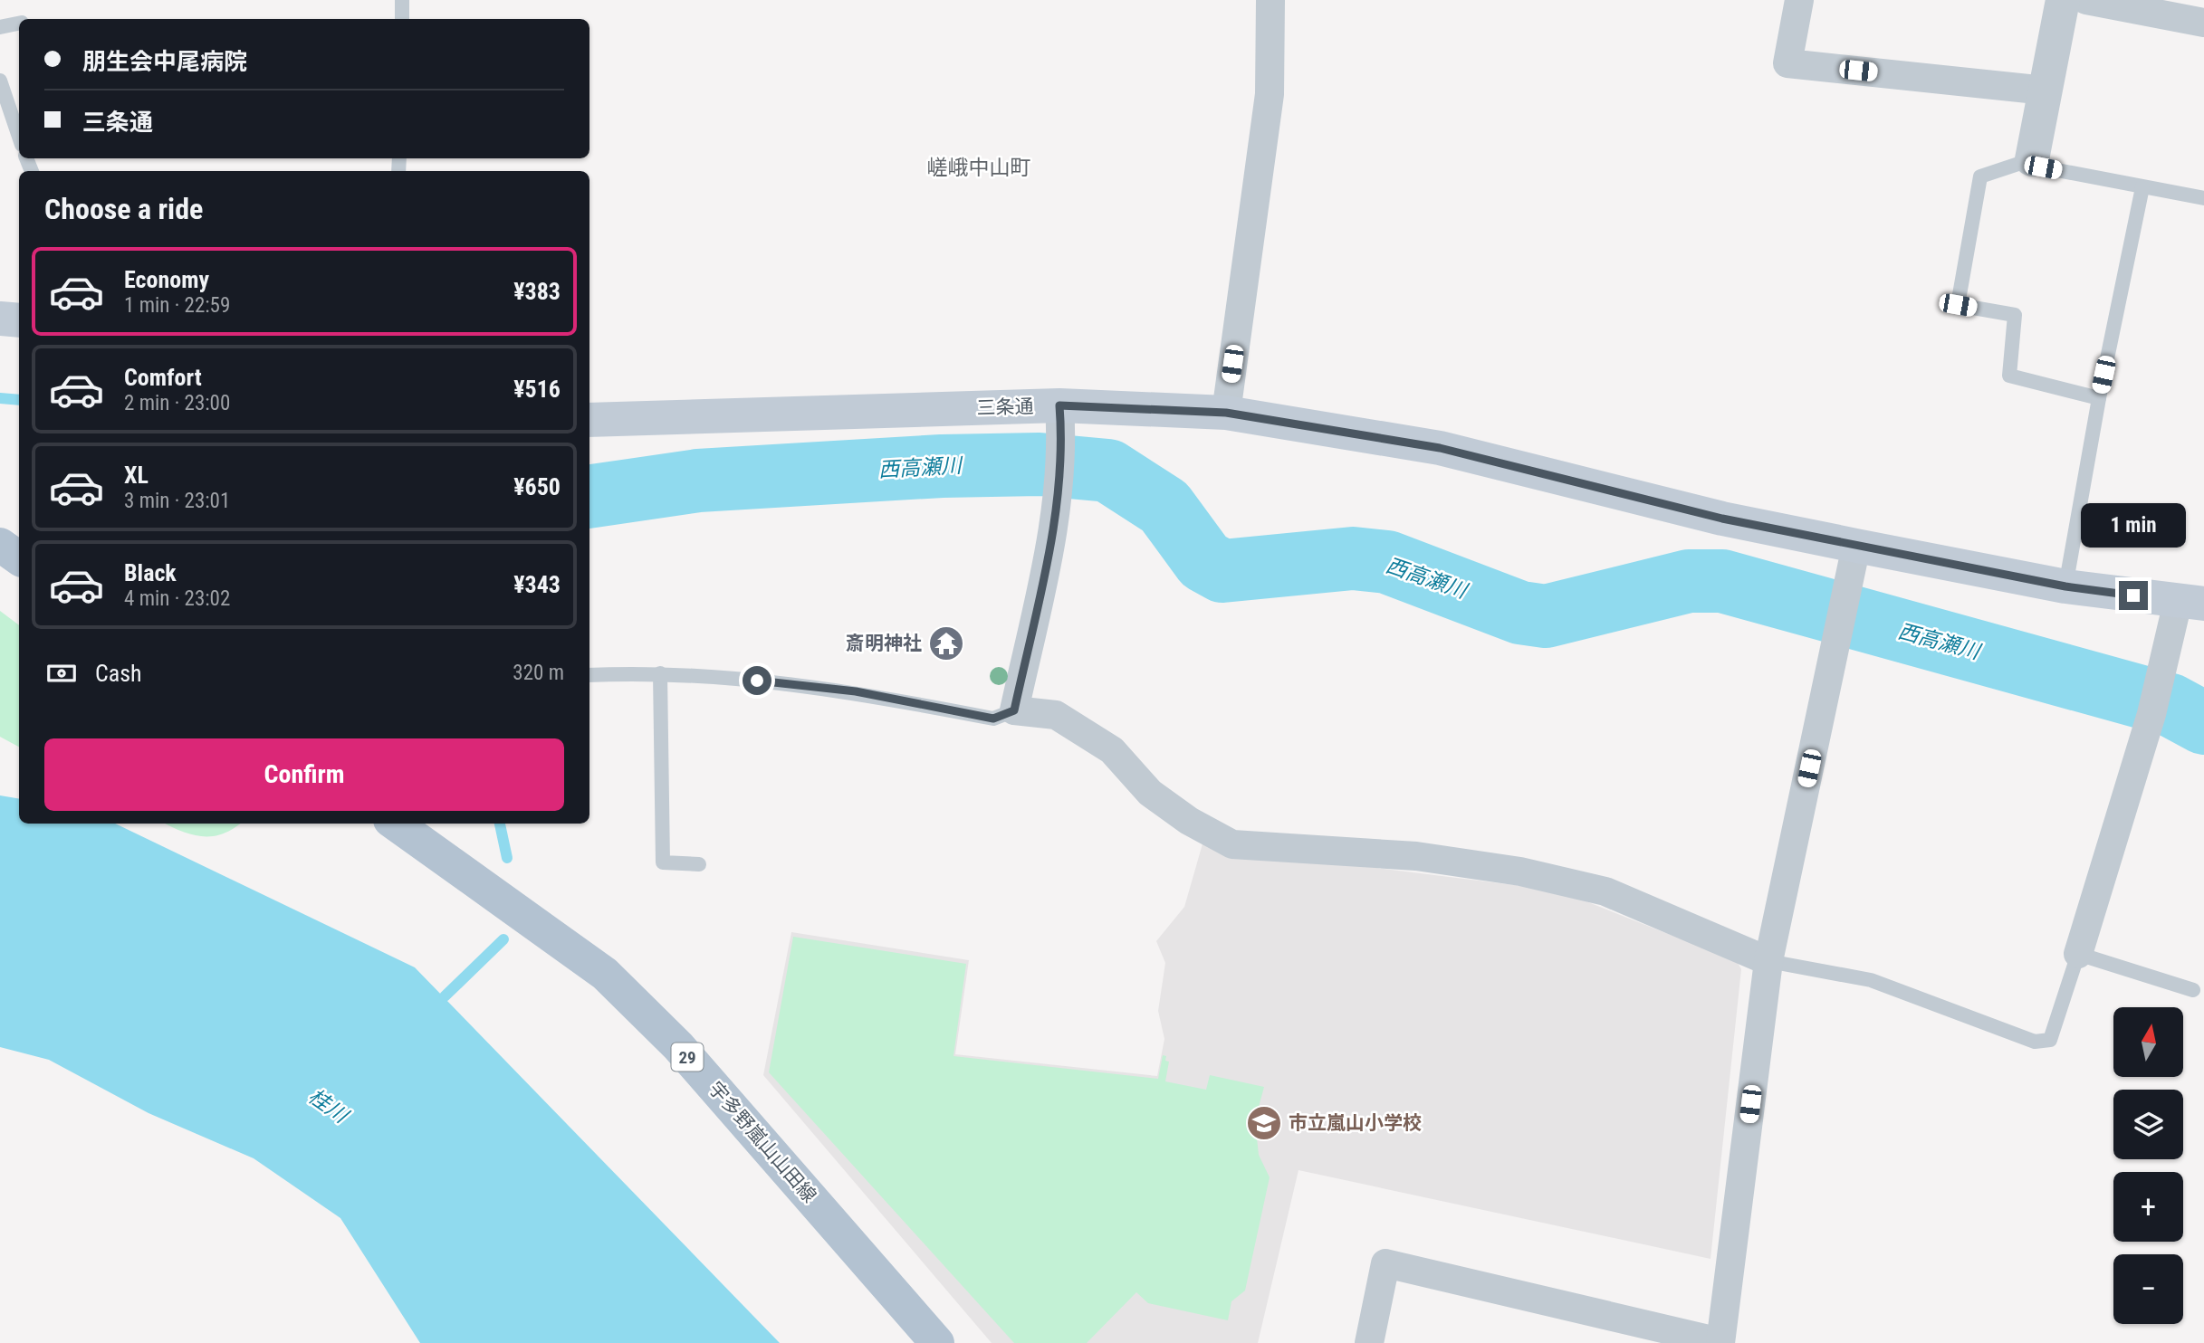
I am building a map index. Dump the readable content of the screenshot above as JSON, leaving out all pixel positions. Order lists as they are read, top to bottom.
{
  "streets": {
    "main road": ["三条通", "29", "宇多野嵐山山田線"]
  },
  "districts": ["嵯峨中山町"],
  "water": ["西高瀬川", "桂川"],
  "places": {
    "temple": ["斎明神社"],
    "school or university": ["市立嵐山小学校"]
  },
  "north": "top",
  "page": {
    "banner": ["朋生会中尾病院", "三条通"],
    "heading": "Choose a ride",
    "list": [
      {
        "name": "Economy",
        "note": "1 min · 22:59",
        "value": "¥383"
      },
      {
        "name": "Comfort",
        "note": "2 min · 23:00",
        "value": "¥516"
      },
      {
        "name": "XL",
        "note": "3 min · 23:01",
        "value": "¥650"
      },
      {
        "name": "Black",
        "note": "4 min · 23:02",
        "value": "¥343"
      }
    ],
    "bubble": "1 min",
    "pay": ["Cash", "320 m"],
    "buttons": "Confirm",
    "map_buttons": ["+", "−"]
  }
}
